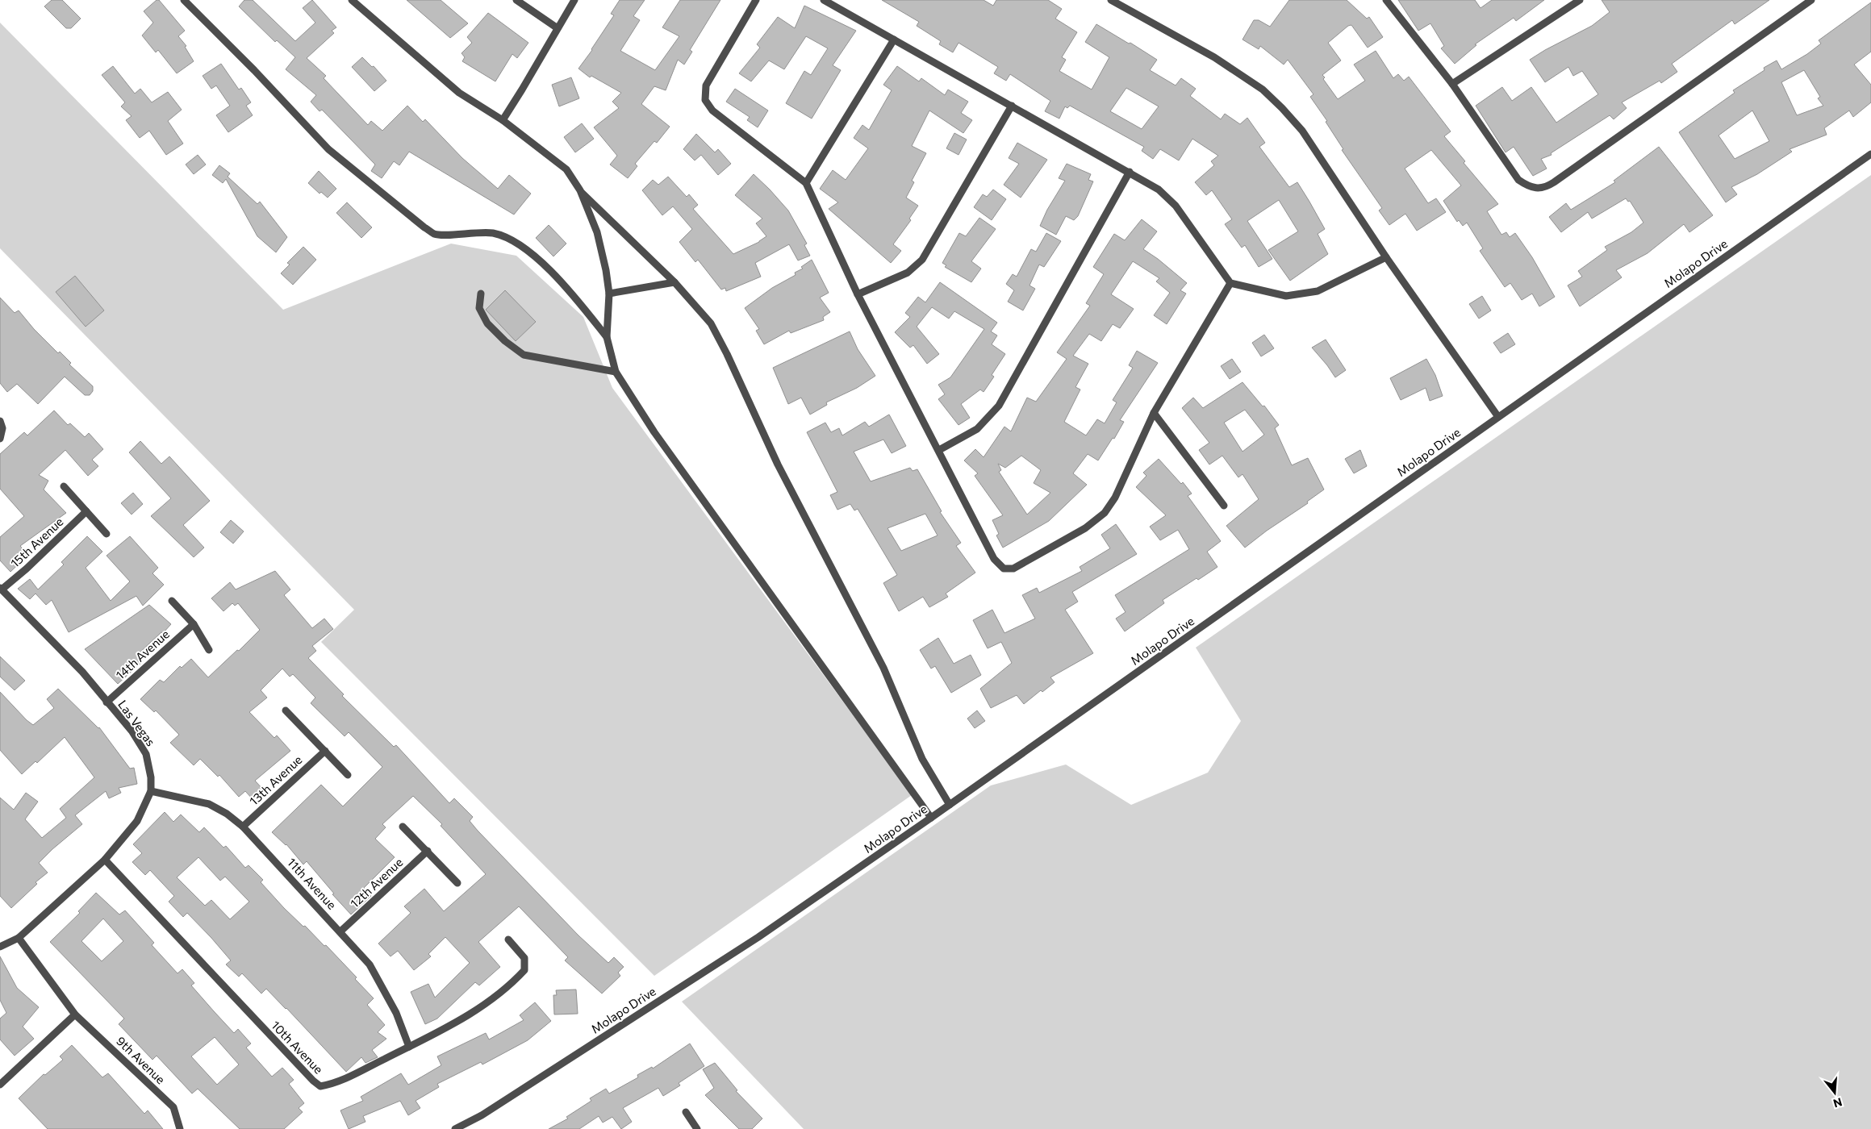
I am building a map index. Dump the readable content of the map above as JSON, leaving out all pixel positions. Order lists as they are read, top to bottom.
{
  "streets": {
    "street": [
      "Molapo Drive",
      "15th Avenue",
      "14th Avenue",
      "Las Vegas",
      "13th Avenue",
      "12th Avenue",
      "11th Avenue",
      "10th Avenue",
      "9th Avenue"
    ]
  },
  "crossings": [
    ["15th Avenue", "Las Vegas"],
    ["14th Avenue", "Las Vegas"],
    ["Las Vegas", "11th Avenue"],
    ["Las Vegas", "10th Avenue"],
    ["Las Vegas", "9th Avenue"],
    ["13th Avenue", "11th Avenue"],
    ["12th Avenue", "11th Avenue"],
    ["11th Avenue", "10th Avenue"]
  ],
  "north": "bottom"
}
